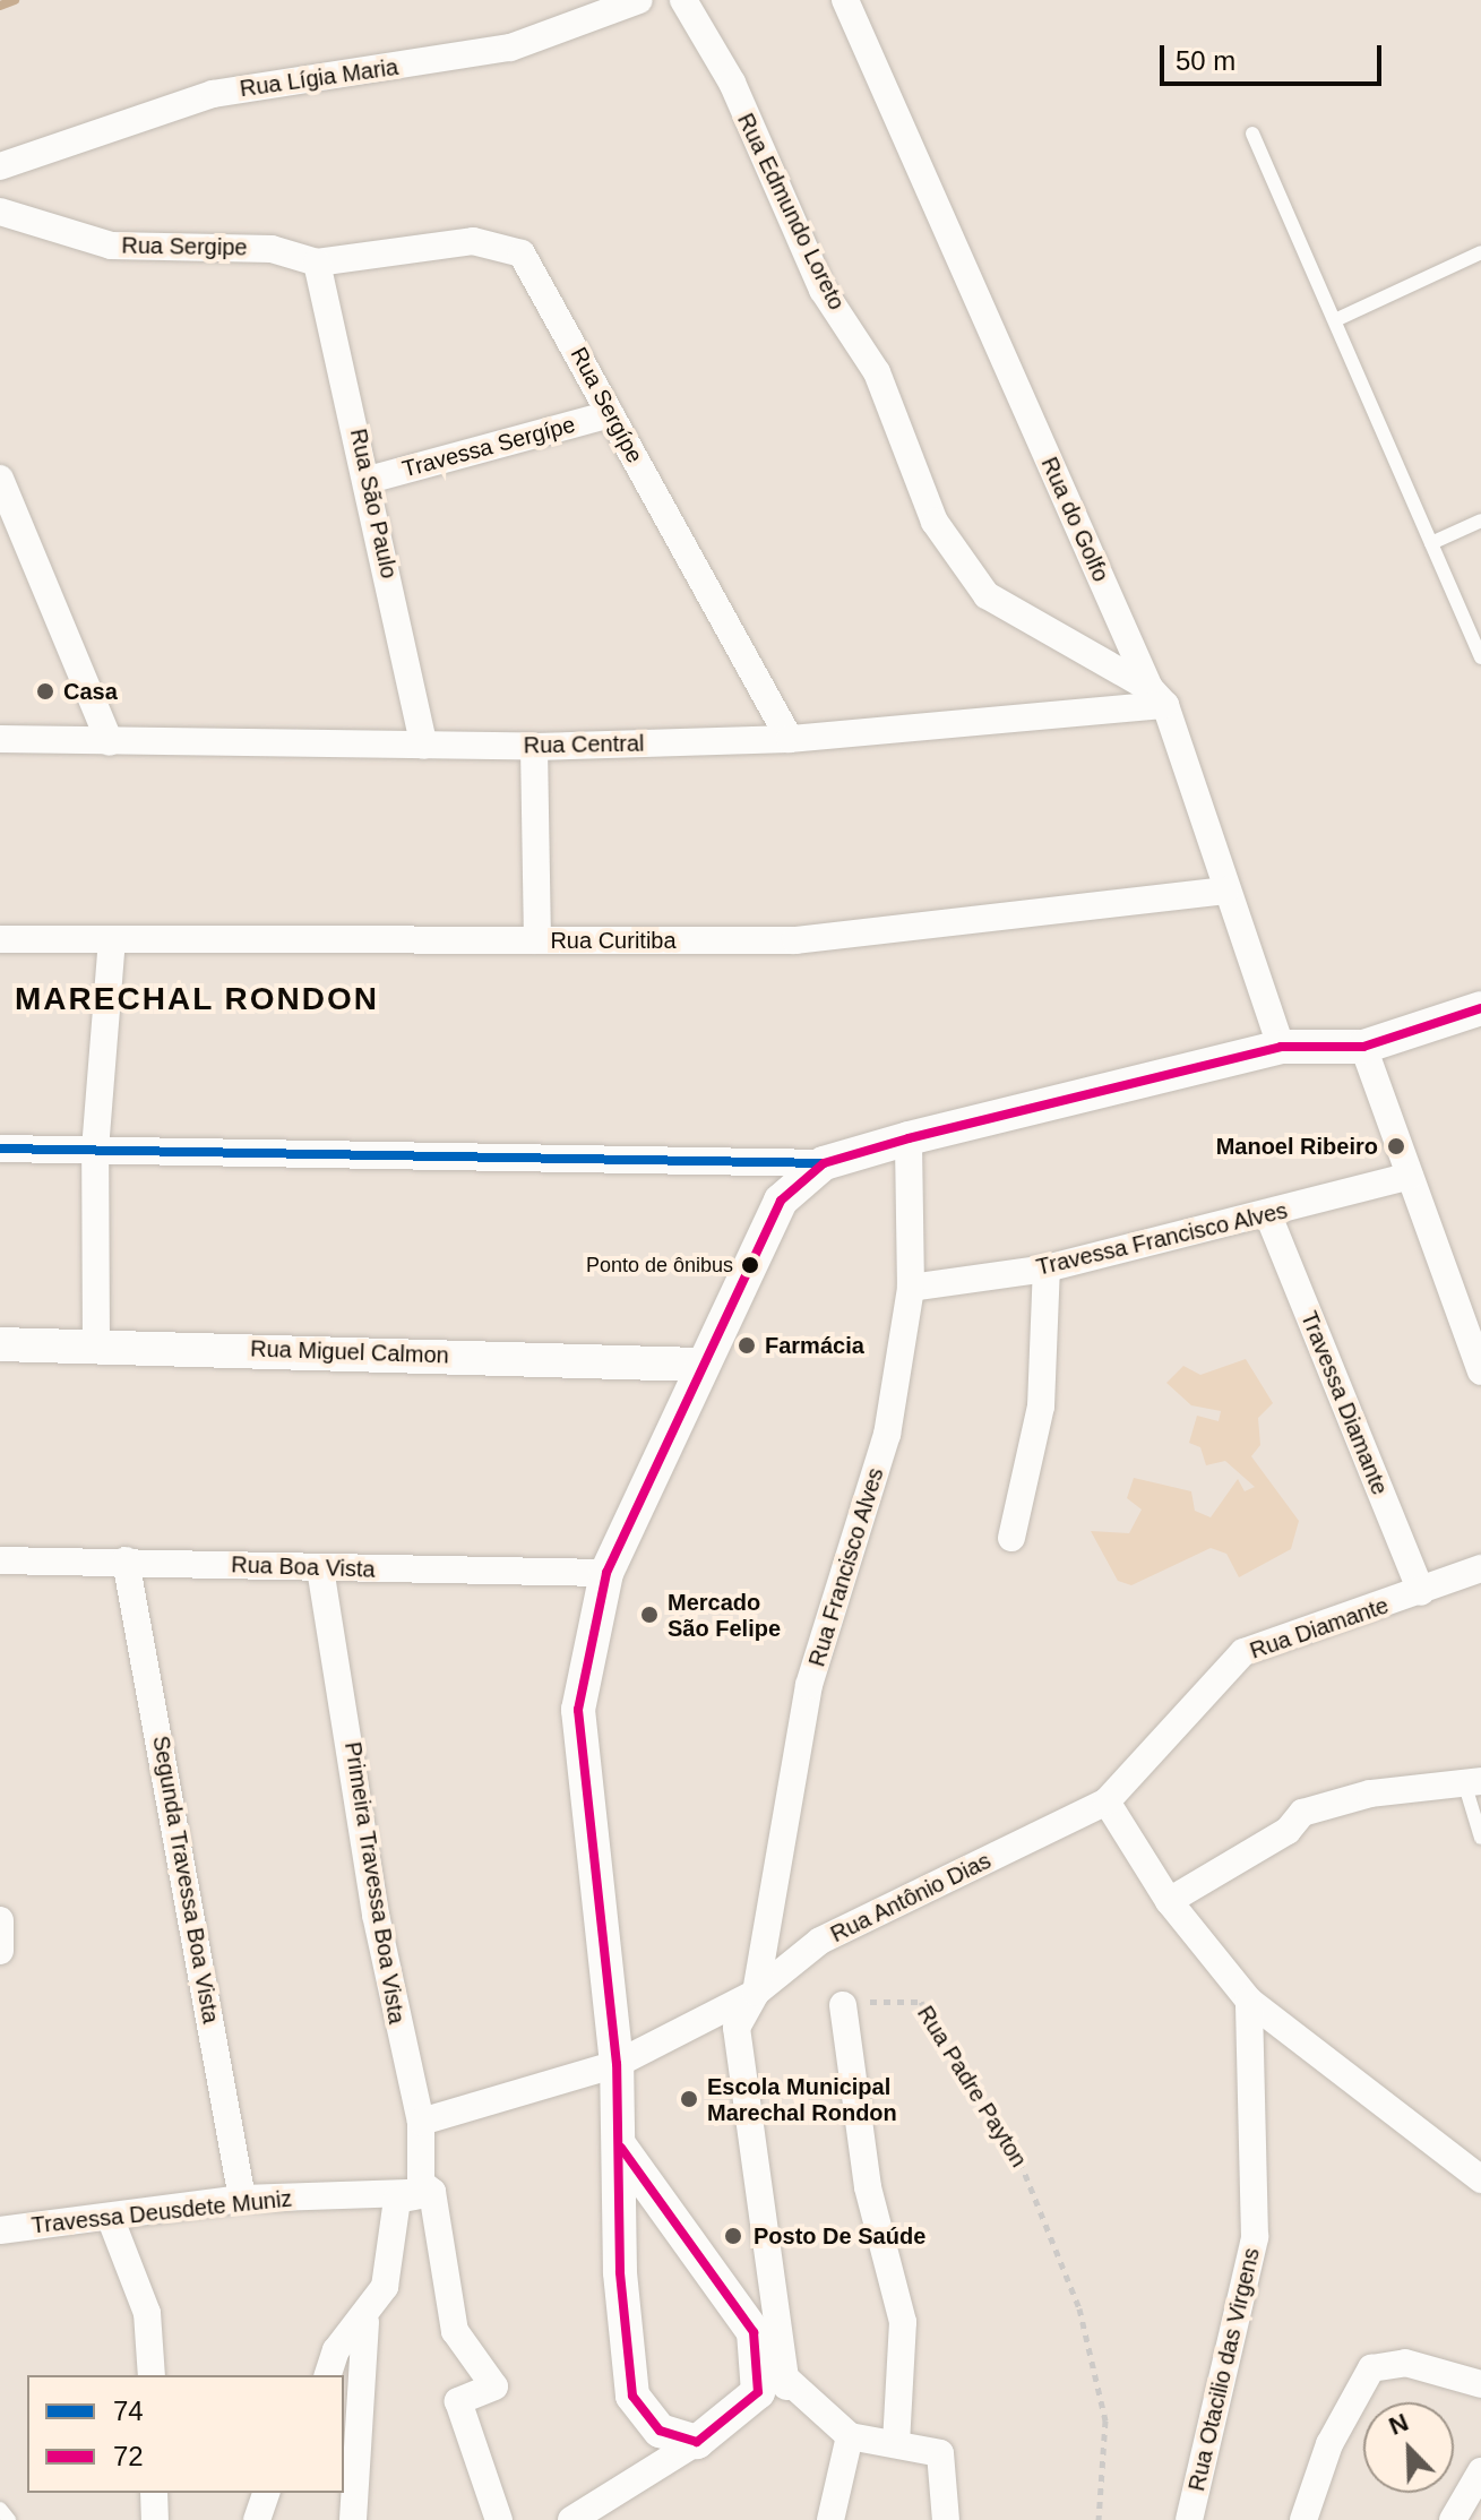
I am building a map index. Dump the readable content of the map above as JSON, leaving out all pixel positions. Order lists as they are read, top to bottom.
{
  "streets": {
    "street": [
      "Rua Lígia Maria",
      "Rua Edmundo Loreto",
      "Rua Sergipe",
      "Rua Sergípe",
      "Travessa Sergípe",
      "Rua São Paulo",
      "Rua do Golfo",
      "Rua Central",
      "Rua Curitiba",
      "Travessa Francisco Alves",
      "Rua Miguel Calmon",
      "Travessa Diamante",
      "Rua Boa Vista",
      "Rua Francisco Alves",
      "Rua Diamante",
      "Segunda Travessa Boa Vista",
      "Primeira Travessa Boa Vista",
      "Rua Antônio Dias",
      "Travessa Deusdete Muniz",
      "Rua Otacilio das Virgens"
    ],
    "path": ["Rua Padre Payton"]
  },
  "crossings": [
    ["Rua Edmundo Loreto", "Rua do Golfo"],
    ["Rua Edmundo Loreto", "Rua Central"],
    ["Rua Sergipe", "Rua Sergípe"],
    ["Rua Sergipe", "Rua São Paulo"],
    ["Rua Sergípe", "Travessa Sergípe"],
    ["Rua Sergípe", "Rua São Paulo"],
    ["Rua Sergípe", "Rua Central"],
    ["Travessa Sergípe", "Rua São Paulo"],
    ["Rua São Paulo", "Rua Central"],
    ["Rua do Golfo", "Rua Central"],
    ["Rua do Golfo", "Rua Curitiba"],
    ["Travessa Francisco Alves", "Travessa Diamante"],
    ["Travessa Francisco Alves", "Rua Francisco Alves"],
    ["Travessa Diamante", "Rua Diamante"],
    ["Rua Boa Vista", "Segunda Travessa Boa Vista"],
    ["Rua Boa Vista", "Primeira Travessa Boa Vista"],
    ["Rua Francisco Alves", "Rua Antônio Dias"],
    ["Rua Diamante", "Rua Antônio Dias"],
    ["Segunda Travessa Boa Vista", "Travessa Deusdete Muniz"],
    ["Primeira Travessa Boa Vista", "Rua Antônio Dias"],
    ["Primeira Travessa Boa Vista", "Travessa Deusdete Muniz"]
  ],
  "districts": ["MARECHAL RONDON"],
  "places": [
    "Casa",
    "Manoel Ribeiro",
    "Ponto de ônibus",
    "Farmácia",
    "Mercado São Felipe",
    "Escola Municipal Marechal Rondon",
    "Posto De Saúde"
  ],
  "lines": ["transit line 72", "transit line 74"],
  "legend": ["74", "72"],
  "scale_bar": "50 m",
  "north": "top left"
}
